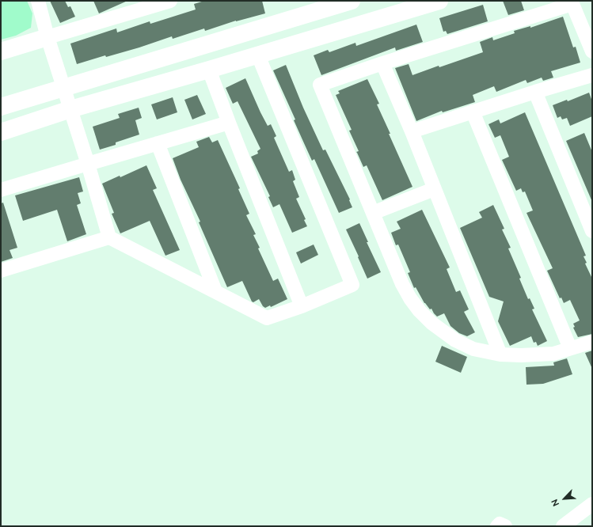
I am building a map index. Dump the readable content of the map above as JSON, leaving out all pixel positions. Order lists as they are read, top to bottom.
{
  "north": "bottom left"
}
